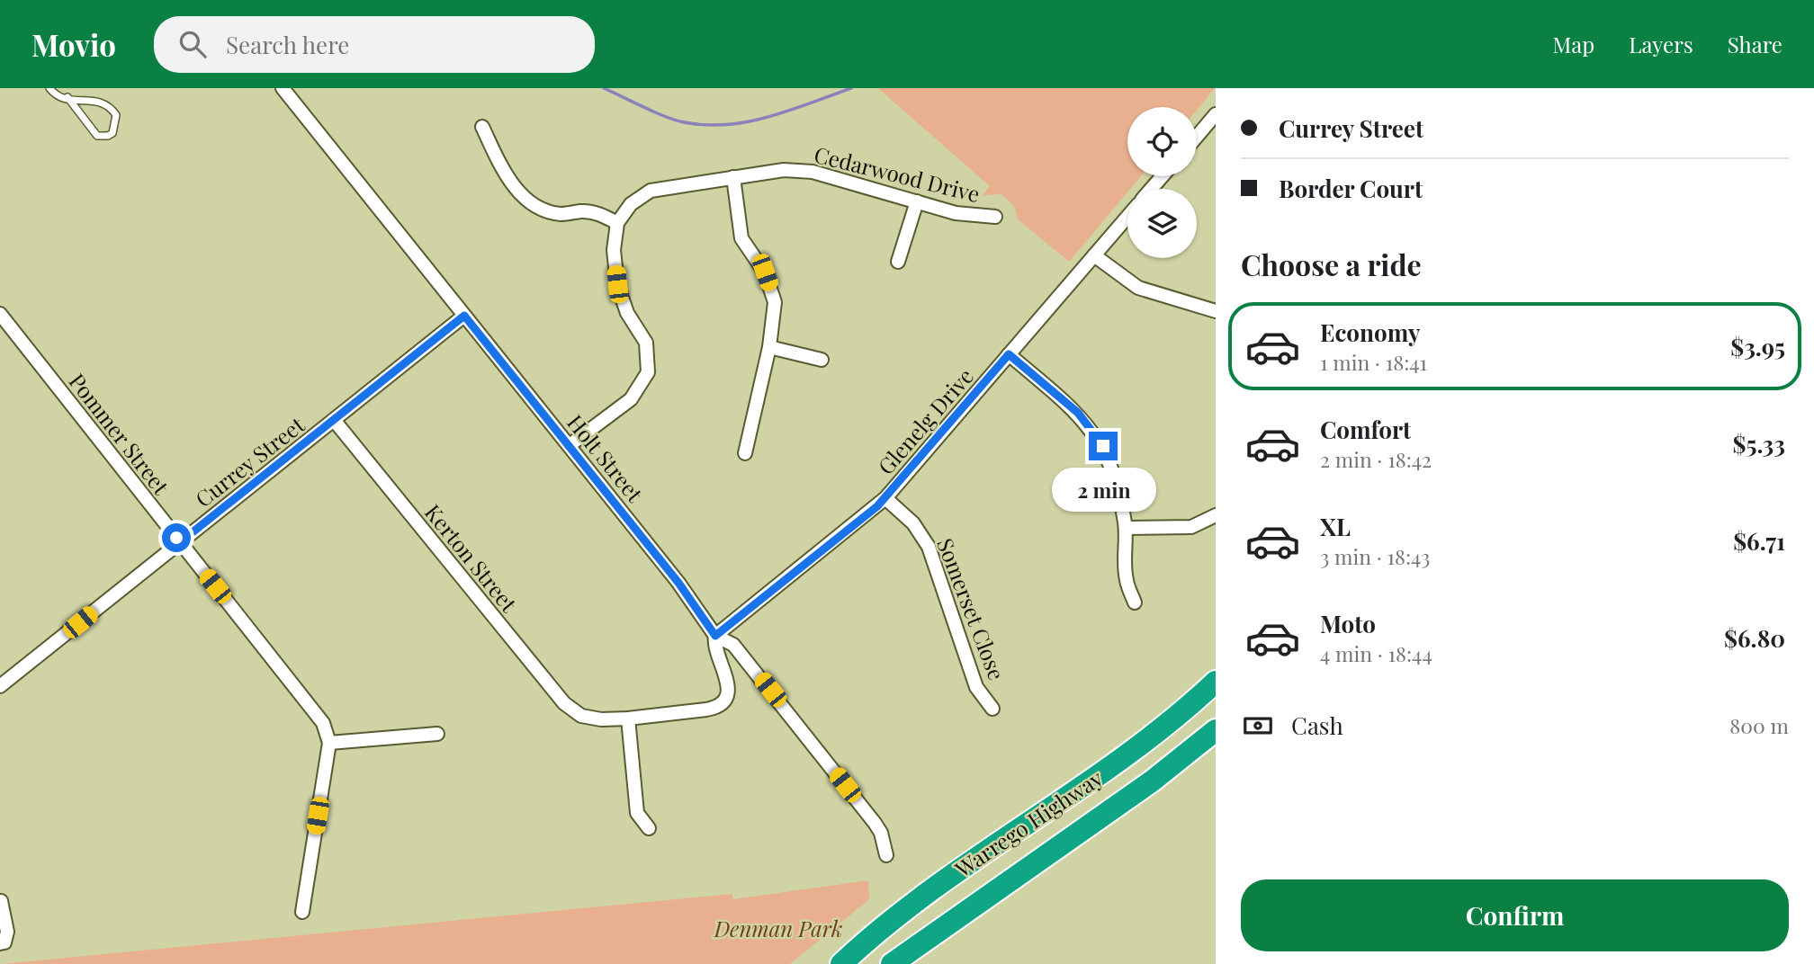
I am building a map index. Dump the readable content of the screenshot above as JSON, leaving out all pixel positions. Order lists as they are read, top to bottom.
{
  "streets": {
    "highway": ["Warrego Highway"],
    "street": [
      "Cedarwood Drive",
      "Glenelg Drive",
      "Pommer Street",
      "Holt Street",
      "Currey Street",
      "Kerton Street",
      "Somerset Close"
    ]
  },
  "crossings": [
    ["Glenelg Drive", "Holt Street"],
    ["Glenelg Drive", "Somerset Close"],
    ["Pommer Street", "Currey Street"],
    ["Holt Street", "Currey Street"],
    ["Currey Street", "Kerton Street"]
  ],
  "parks": ["Denman Park"],
  "page": {
    "header": "Movio",
    "search": "Search here",
    "nav": ["Map", "Layers", "Share"],
    "banner": ["Currey Street", "Border Court"],
    "heading": "Choose a ride",
    "list": [
      {
        "name": "Economy",
        "note": "1 min · 18:41",
        "value": "$3.95"
      },
      {
        "name": "Comfort",
        "note": "2 min · 18:42",
        "value": "$5.33"
      },
      {
        "name": "XL",
        "note": "3 min · 18:43",
        "value": "$6.71"
      },
      {
        "name": "Moto",
        "note": "4 min · 18:44",
        "value": "$6.80"
      }
    ],
    "bubble": "2 min",
    "pay": ["Cash", "800 m"],
    "buttons": "Confirm"
  }
}
